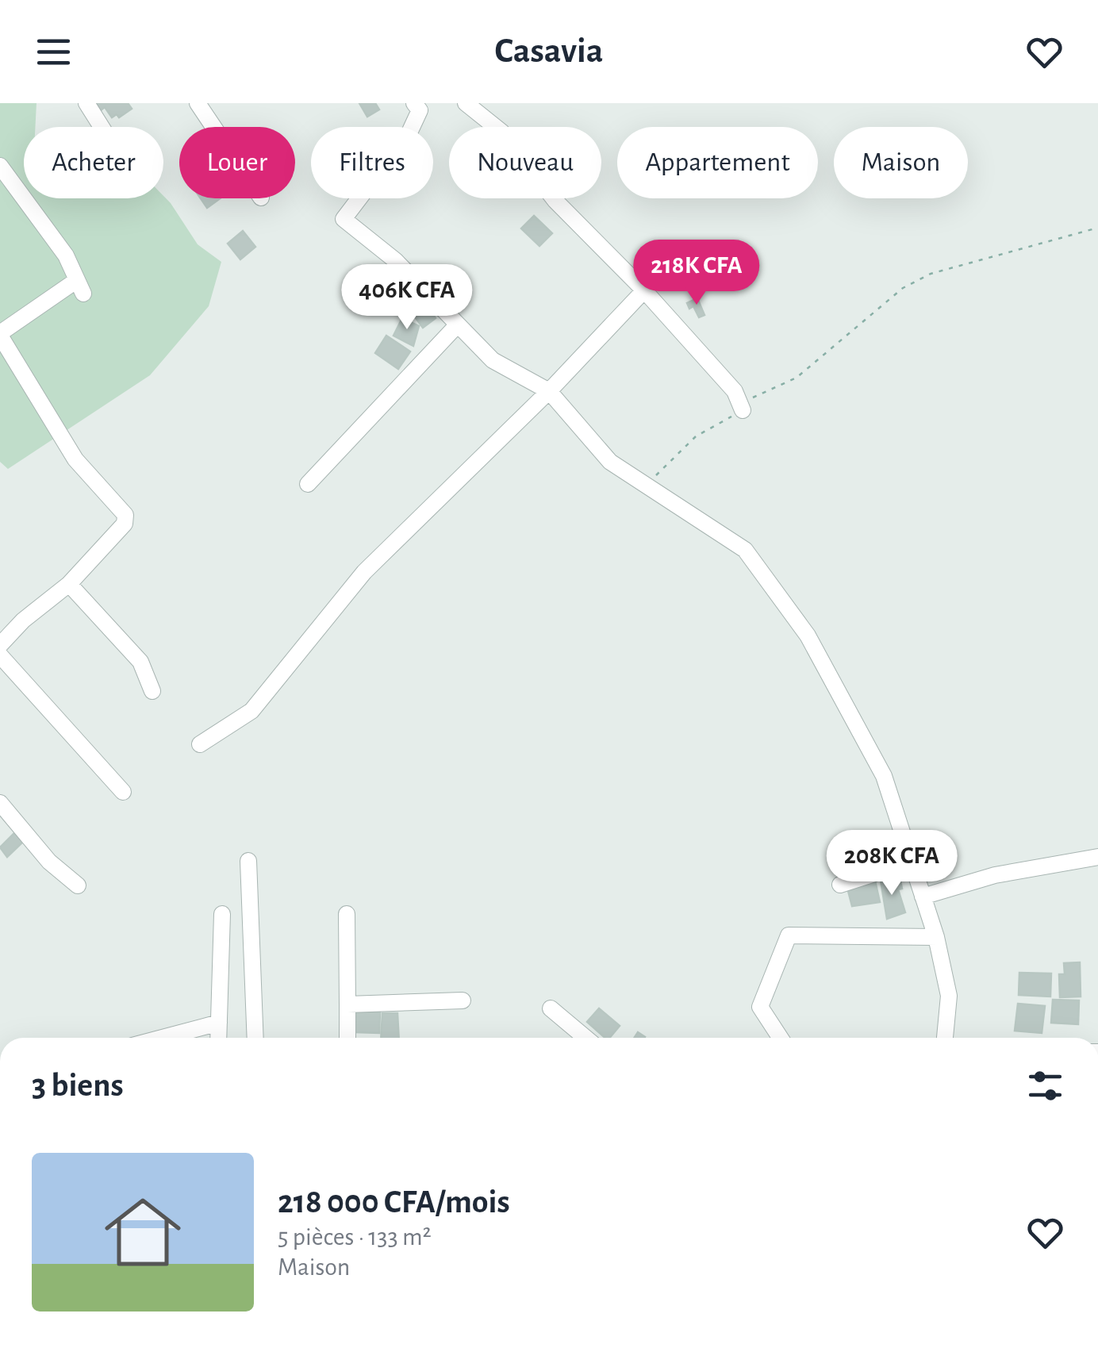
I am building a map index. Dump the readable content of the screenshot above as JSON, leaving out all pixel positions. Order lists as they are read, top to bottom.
{
  "page": {
    "header": "Casavia",
    "chip": [
      "Acheter",
      "Louer",
      "Filtres",
      "Nouveau",
      "Appartement",
      "Maison"
    ],
    "price": ["218K CFA", "406K CFA", "208K CFA"],
    "heading": "3 biens",
    "list": [
      {
        "name": "218 000 CFA/mois",
        "note": "5 pièces · 133 m² · Maison"
      }
    ]
  }
}
